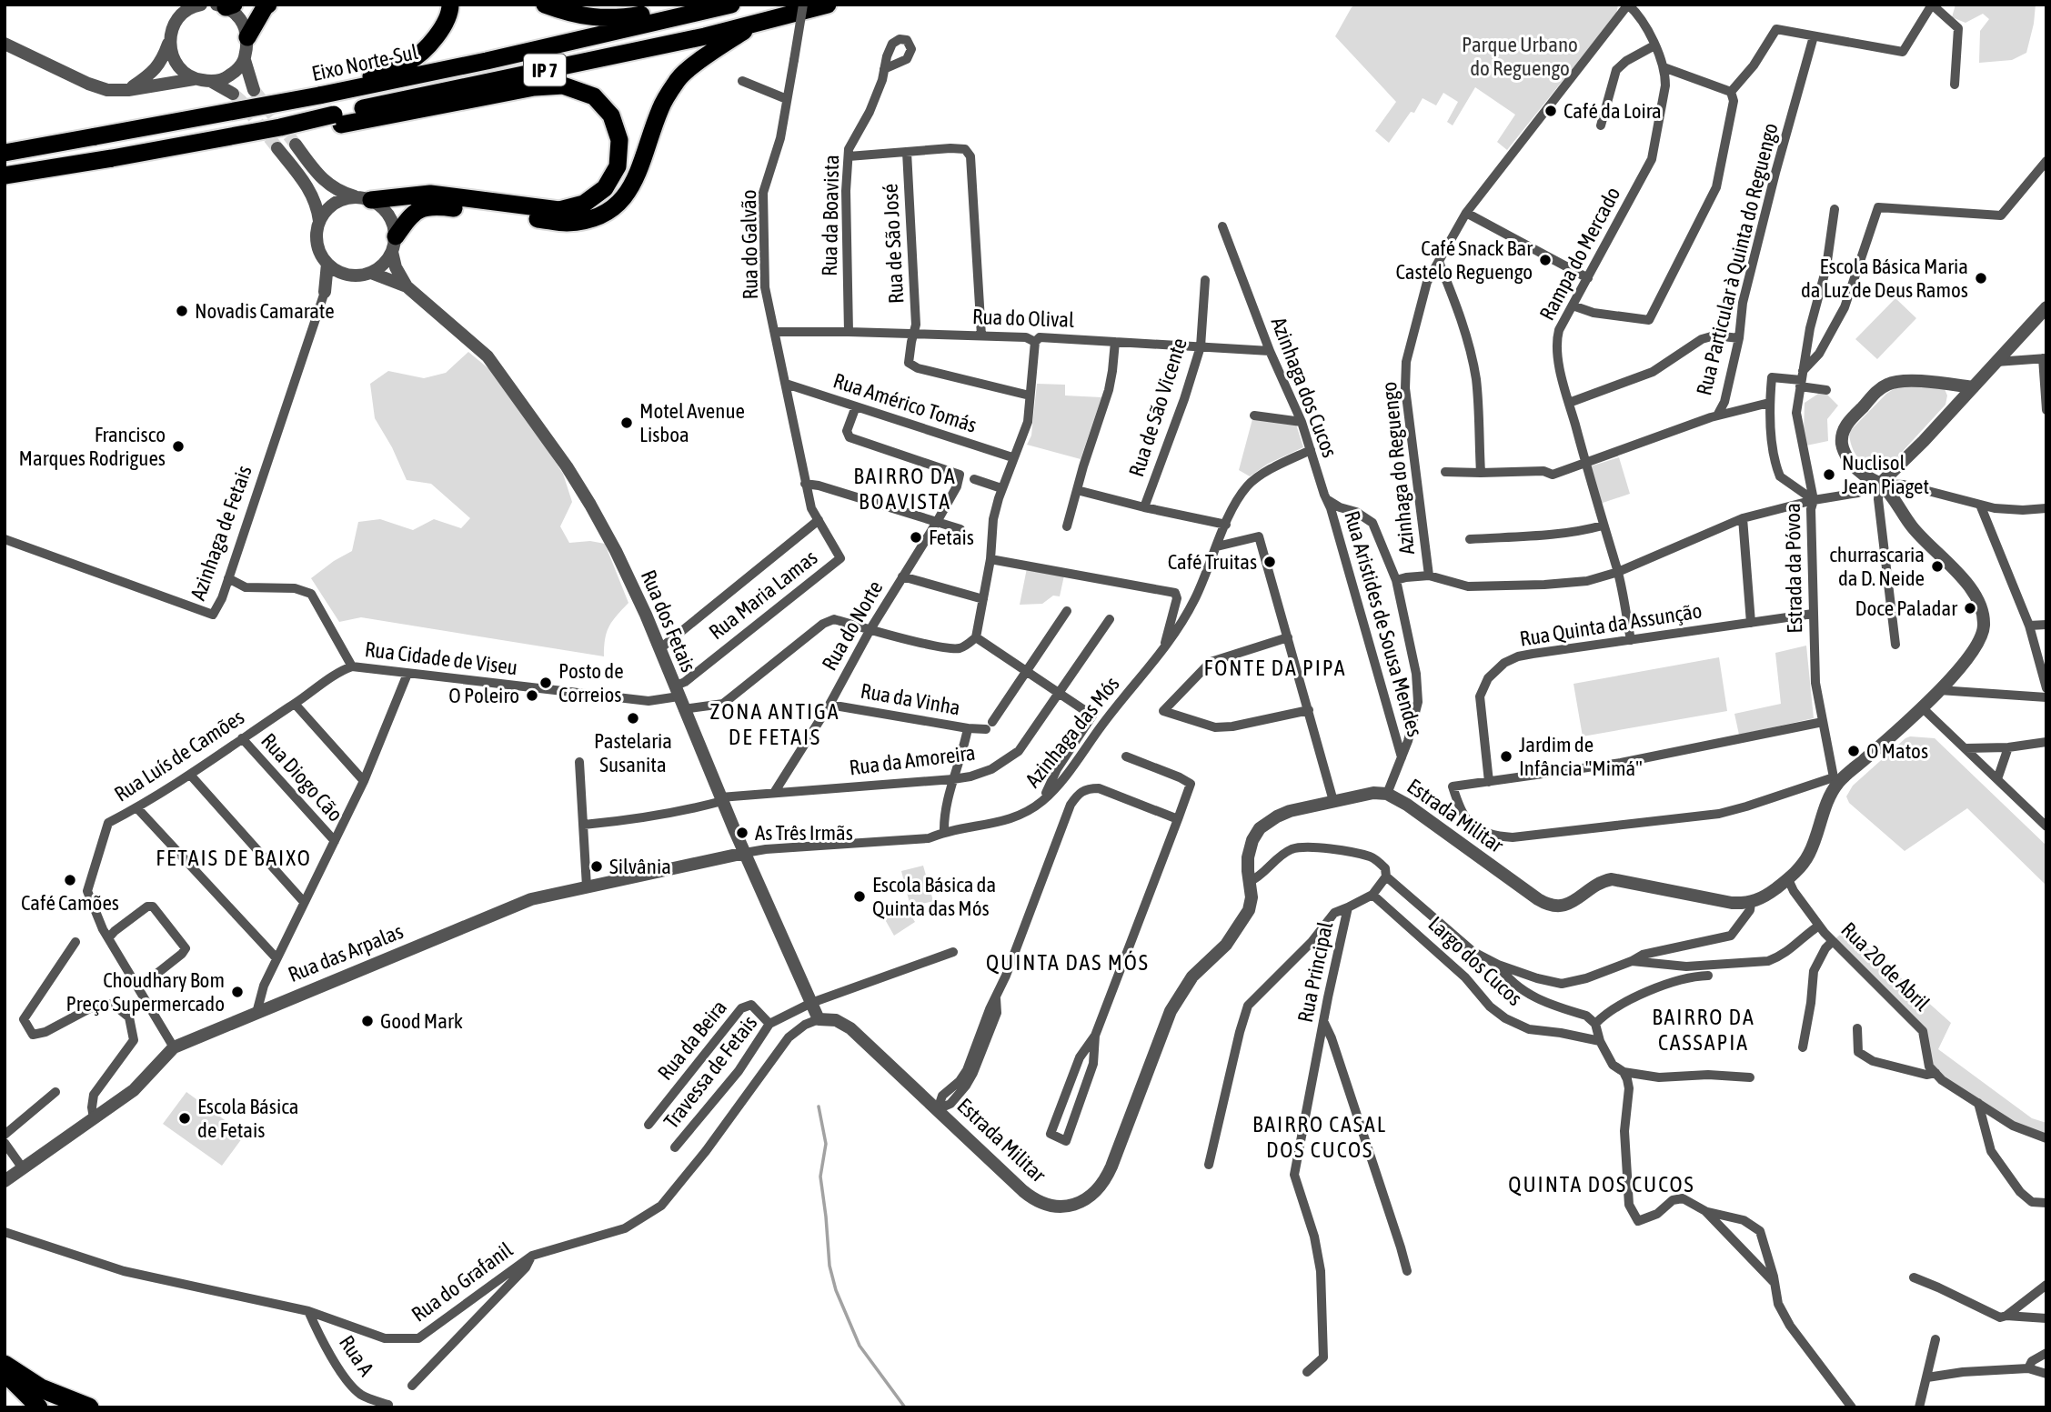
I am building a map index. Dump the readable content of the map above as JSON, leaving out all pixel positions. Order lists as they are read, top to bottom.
{
  "streets": {
    "highway": ["Eixo Norte-Sul", "IP 7"],
    "street": [
      "Rua da Boavista",
      "Rua de São José",
      "Rua do Galvão",
      "Rampa do Mercado",
      "Rua Particular à Quinta do Reguengo",
      "Rua do Olival",
      "Azinhaga dos Cucos",
      "Rua Américo Tomás",
      "Rua de São Vicente",
      "Azinhaga do Reguengo",
      "Azinhaga de Fetais",
      "Estrada da Póvoa",
      "Rua Maria Lamas",
      "Rua dos Fetais",
      "Rua Aristides de Sousa Mendes",
      "Rua Quinta da Assunção",
      "Rua do Norte",
      "Rua Cidade de Viseu",
      "Rua da Vinha",
      "Azinhaga das Mós",
      "Rua Luís de Camões",
      "Rua da Amoreira",
      "Rua Diogo Cão",
      "Estrada Militar",
      "Rua das Arpalas",
      "Largo dos Cucos",
      "Rua 20 de Abril",
      "Rua Principal",
      "Rua da Beira",
      "Travessa de Fetais",
      "Rua do Grafanil",
      "Rua A"
    ]
  },
  "crossings": [
    ["Rua da Boavista", "Rua do Olival"],
    ["Rua de São José", "Rua do Olival"],
    ["Rua do Galvão", "Rua do Olival"],
    ["Rua do Galvão", "Rua Américo Tomás"],
    ["Rua do Galvão", "Rua Maria Lamas"],
    ["Rampa do Mercado", "Azinhaga do Reguengo"],
    ["Rampa do Mercado", "Rua Quinta da Assunção"],
    ["Rua do Olival", "Azinhaga dos Cucos"],
    ["Rua do Olival", "Rua de São Vicente"],
    ["Azinhaga dos Cucos", "Rua Aristides de Sousa Mendes"],
    ["Azinhaga dos Cucos", "Azinhaga das Mós"],
    ["Rua Américo Tomás", "Rua do Norte"],
    ["Estrada da Póvoa", "Rua Quinta da Assunção"],
    ["Rua Maria Lamas", "Rua dos Fetais"],
    ["Rua Maria Lamas", "Rua Cidade de Viseu"],
    ["Rua dos Fetais", "Rua Cidade de Viseu"],
    ["Rua dos Fetais", "Azinhaga das Mós"],
    ["Rua dos Fetais", "Rua da Amoreira"],
    ["Rua dos Fetais", "Estrada Militar"],
    ["Rua dos Fetais", "Rua das Arpalas"],
    ["Rua dos Fetais", "Travessa de Fetais"],
    ["Rua dos Fetais", "Rua do Grafanil"],
    ["Rua do Norte", "Rua da Vinha"],
    ["Rua do Norte", "Rua da Amoreira"],
    ["Rua Cidade de Viseu", "Rua Luís de Camões"],
    ["Azinhaga das Mós", "Rua das Arpalas"],
    ["Rua Luís de Camões", "Rua Diogo Cão"],
    ["Rua Luís de Camões", "Rua das Arpalas"],
    ["Estrada Militar", "Rua do Grafanil"],
    ["Largo dos Cucos", "Rua Principal"],
    ["Rua da Beira", "Travessa de Fetais"],
    ["Rua do Grafanil", "Rua A"]
  ],
  "districts": [
    "BAIRRO DA BOAVISTA",
    "FONTE DA PIPA",
    "ZONA ANTIGA DE FETAIS",
    "FETAIS DE BAIXO",
    "QUINTA DAS MÓS",
    "BAIRRO DA CASSAPIA",
    "BAIRRO CASAL DOS CUCOS",
    "QUINTA DOS CUCOS"
  ],
  "parks": ["Parque Urbano do Reguengo"],
  "places": [
    "Café da Loira",
    "Café Snack Bar Castelo Reguengo",
    "Escola Básica Maria da Luz de Deus Ramos",
    "Novadis Camarate",
    "Motel Avenue Lisboa",
    "Francisco Marques Rodrigues",
    "Nuclisol Jean Piaget",
    "Fetais",
    "Café Truitas",
    "churrascaria da D. Neide",
    "Doce Paladar",
    "Posto de Correios",
    "O Poleiro",
    "Pastelaria Susanita",
    "O Matos",
    "Jardim de Infância \"Mimá\"",
    "As Três Irmãs",
    "Silvânia",
    "Café Camões",
    "Escola Básica da Quinta das Mós",
    "Choudhary Bom Preço Supermercado",
    "Good Mark",
    "Escola Básica de Fetais"
  ]
}
